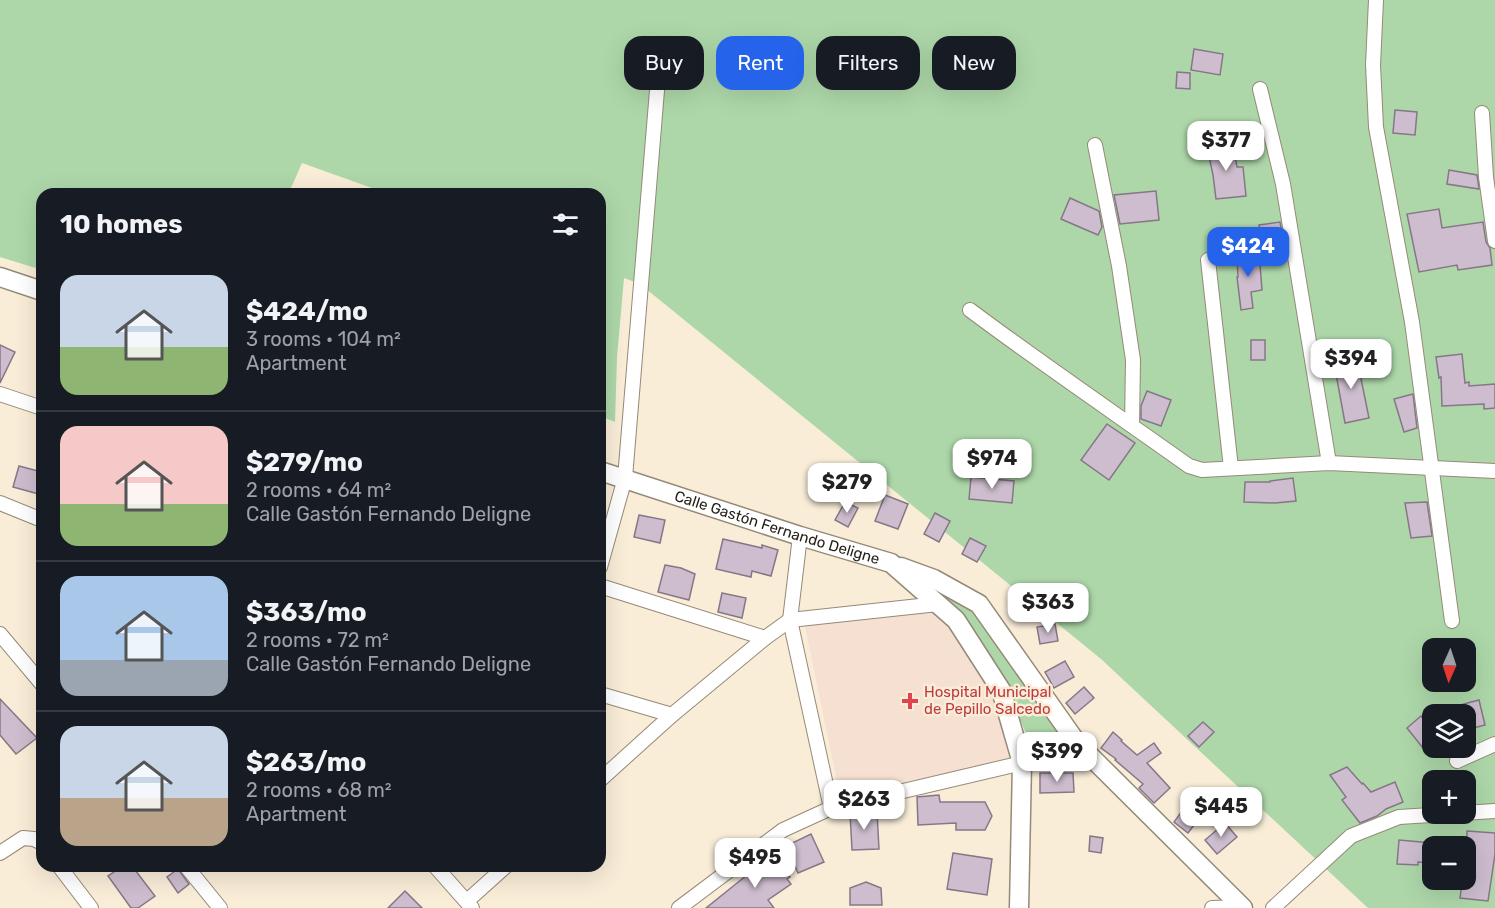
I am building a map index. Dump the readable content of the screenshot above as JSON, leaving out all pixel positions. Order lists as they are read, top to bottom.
{
  "streets": {
    "street": ["Calle Gastón Fernando Deligne"]
  },
  "places": {
    "health": ["Hospital Municipal de Pepillo Salcedo"]
  },
  "north": "bottom",
  "page": {
    "chip": [
      "Buy",
      "Rent",
      "Filters",
      "New"
    ],
    "price": [
      "$377",
      "$424",
      "$394",
      "$974",
      "$279",
      "$363",
      "$399",
      "$263",
      "$445",
      "$495"
    ],
    "heading": "10 homes",
    "list": [
      {
        "name": "$424/mo",
        "note": "3 rooms · 104 m² · Apartment"
      },
      {
        "name": "$279/mo",
        "note": "2 rooms · 64 m² · Calle Gastón Fernando Deligne"
      },
      {
        "name": "$363/mo",
        "note": "2 rooms · 72 m² · Calle Gastón Fernando Deligne"
      },
      {
        "name": "$263/mo",
        "note": "2 rooms · 68 m² · Apartment"
      }
    ],
    "map_buttons": ["+", "−"]
  }
}
